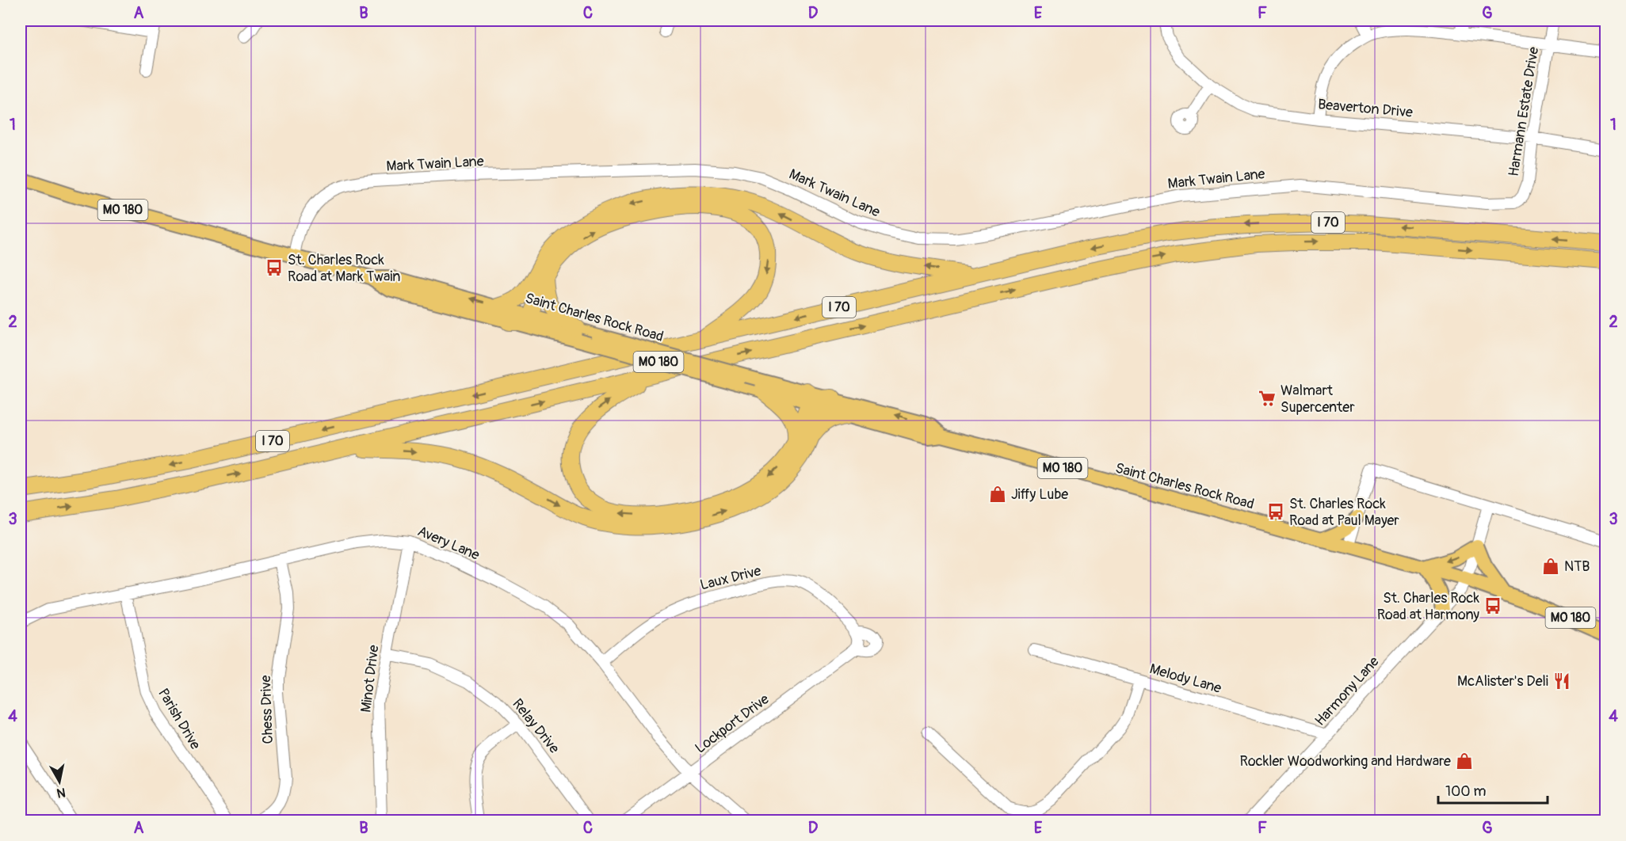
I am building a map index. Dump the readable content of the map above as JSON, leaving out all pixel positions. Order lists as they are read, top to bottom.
{
  "streets": {
    "highway": ["I 70"],
    "main road": ["MO 180", "Saint Charles Rock Road"],
    "street": [
      "Beaverton Drive",
      "Harmann Estate Drive",
      "Mark Twain Lane",
      "Avery Lane",
      "Laux Drive",
      "Minot Drive",
      "Melody Lane",
      "Harmony Lane",
      "Chess Drive",
      "Parish Drive",
      "Lockport Drive",
      "Relay Drive"
    ]
  },
  "crossings": [
    ["Beaverton Drive", "Harmann Estate Drive"],
    ["Harmann Estate Drive", "Mark Twain Lane"],
    ["Mark Twain Lane", "Saint Charles Rock Road"],
    ["Saint Charles Rock Road", "Harmony Lane"],
    ["Avery Lane", "Laux Drive"],
    ["Avery Lane", "Minot Drive"],
    ["Avery Lane", "Chess Drive"],
    ["Avery Lane", "Parish Drive"],
    ["Avery Lane", "Lockport Drive"],
    ["Laux Drive", "Lockport Drive"],
    ["Minot Drive", "Relay Drive"],
    ["Melody Lane", "Harmony Lane"]
  ],
  "places": {
    "bus stop": ["St. Charles Rock Road at Mark Twain", "St. Charles Rock Road at Paul Mayer", "St. Charles Rock Road at Harmony"],
    "supermarket": ["Walmart Supercenter"],
    "shop": ["Jiffy Lube", "NTB", "Rockler Woodworking and Hardware"],
    "restaurant": ["McAlister's Deli"]
  },
  "scale_bar": "100 m",
  "north": "bottom",
  "grid": {
    "columns": [
      "A",
      "B",
      "C",
      "D",
      "E",
      "F",
      "G"
    ],
    "rows": [
      "1",
      "2",
      "3",
      "4"
    ]
  }
}
